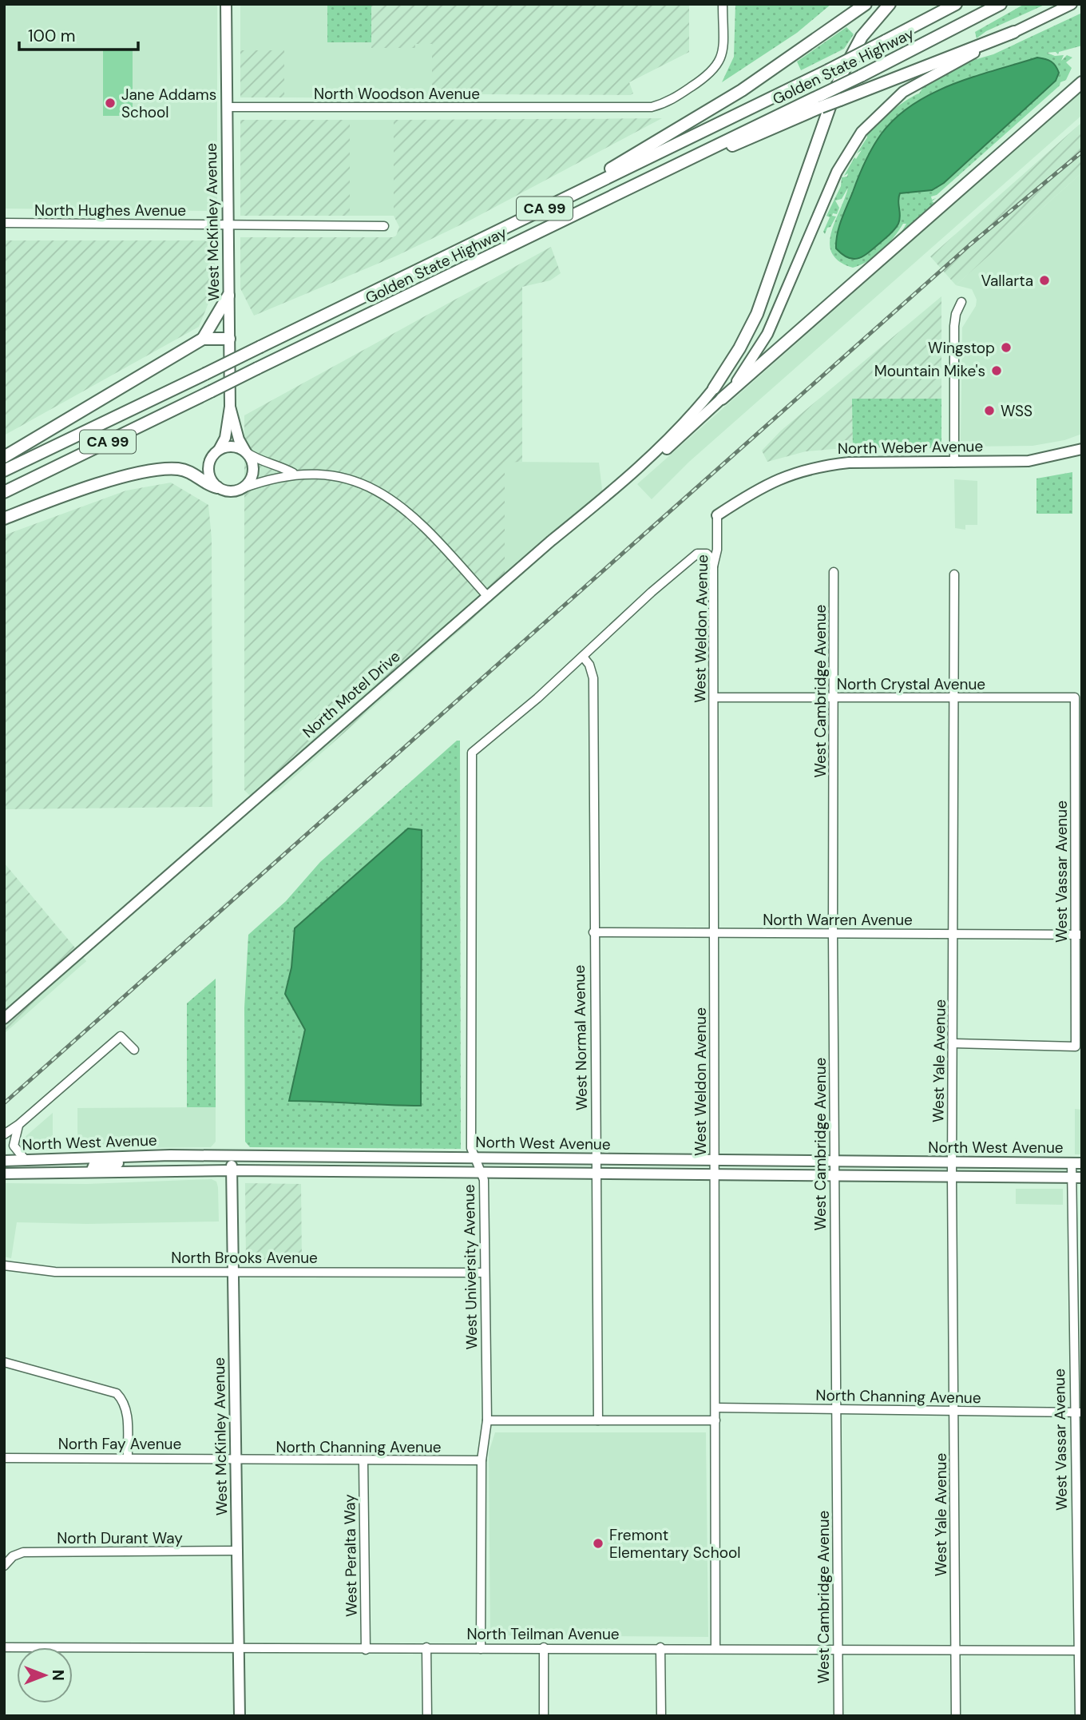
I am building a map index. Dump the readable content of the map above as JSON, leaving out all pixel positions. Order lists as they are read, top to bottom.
{
  "streets": {
    "highway": ["Golden State Highway", "CA 99"],
    "main road": [
      "West McKinley Avenue",
      "North Weber Avenue",
      "North Motel Drive",
      "North West Avenue"
    ],
    "street": [
      "North Woodson Avenue",
      "North Hughes Avenue",
      "West Weldon Avenue",
      "North Crystal Avenue",
      "West Cambridge Avenue",
      "West Vassar Avenue",
      "North Warren Avenue",
      "West Normal Avenue",
      "West Yale Avenue",
      "North Brooks Avenue",
      "West University Avenue",
      "North Channing Avenue",
      "North Fay Avenue",
      "North Durant Way",
      "West Peralta Way",
      "North Teilman Avenue"
    ]
  },
  "crossings": [
    ["North Woodson Avenue", "West McKinley Avenue"],
    ["North Hughes Avenue", "West McKinley Avenue"],
    ["West McKinley Avenue", "North West Avenue"],
    ["West McKinley Avenue", "North Brooks Avenue"],
    ["West McKinley Avenue", "North Channing Avenue"],
    ["West McKinley Avenue", "North Fay Avenue"],
    ["West McKinley Avenue", "North Durant Way"],
    ["West McKinley Avenue", "North Teilman Avenue"],
    ["North Weber Avenue", "West Weldon Avenue"],
    ["West Weldon Avenue", "North Crystal Avenue"],
    ["West Weldon Avenue", "North Warren Avenue"],
    ["West Weldon Avenue", "North West Avenue"],
    ["West Weldon Avenue", "North Channing Avenue"],
    ["West Weldon Avenue", "North Teilman Avenue"],
    ["North Crystal Avenue", "West Cambridge Avenue"],
    ["North Crystal Avenue", "West Vassar Avenue"],
    ["North Crystal Avenue", "West Yale Avenue"],
    ["West Cambridge Avenue", "North Warren Avenue"],
    ["West Cambridge Avenue", "North West Avenue"],
    ["West Cambridge Avenue", "North Channing Avenue"],
    ["West Cambridge Avenue", "North Teilman Avenue"],
    ["West Vassar Avenue", "North Warren Avenue"],
    ["West Vassar Avenue", "West Yale Avenue"],
    ["West Vassar Avenue", "North West Avenue"],
    ["West Vassar Avenue", "North Channing Avenue"],
    ["West Vassar Avenue", "North Teilman Avenue"],
    ["North Warren Avenue", "West Normal Avenue"],
    ["North Warren Avenue", "West Yale Avenue"],
    ["West Normal Avenue", "North West Avenue"],
    ["West Normal Avenue", "West University Avenue"],
    ["West Yale Avenue", "North West Avenue"],
    ["West Yale Avenue", "North Channing Avenue"],
    ["West Yale Avenue", "North Teilman Avenue"],
    ["North West Avenue", "West University Avenue"],
    ["North Brooks Avenue", "West University Avenue"],
    ["West University Avenue", "North Channing Avenue"],
    ["West University Avenue", "North Teilman Avenue"],
    ["North Channing Avenue", "North Fay Avenue"],
    ["North Channing Avenue", "West Peralta Way"],
    ["West Peralta Way", "North Teilman Avenue"]
  ],
  "places": [
    "Jane Addams School",
    "Vallarta",
    "Wingstop",
    "Mountain Mike's",
    "WSS",
    "Fremont Elementary School"
  ],
  "scale_bar": "100 m",
  "north": "right"
}
